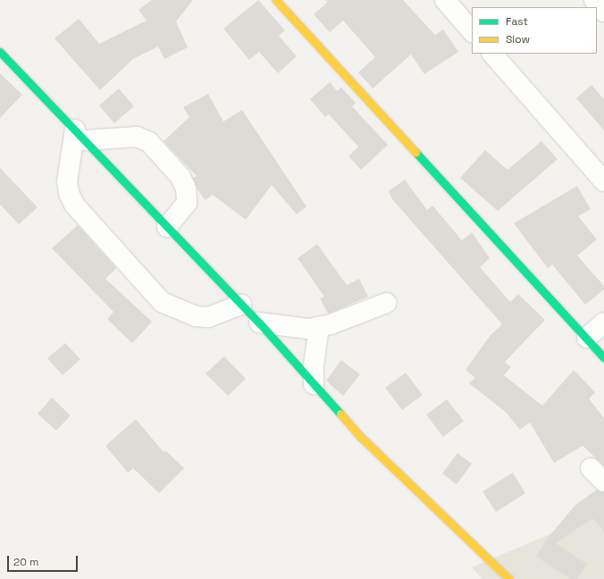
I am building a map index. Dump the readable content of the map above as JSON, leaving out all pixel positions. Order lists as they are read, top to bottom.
{
  "legend": ["Fast", "Slow"],
  "scale_bar": "20 m"
}
